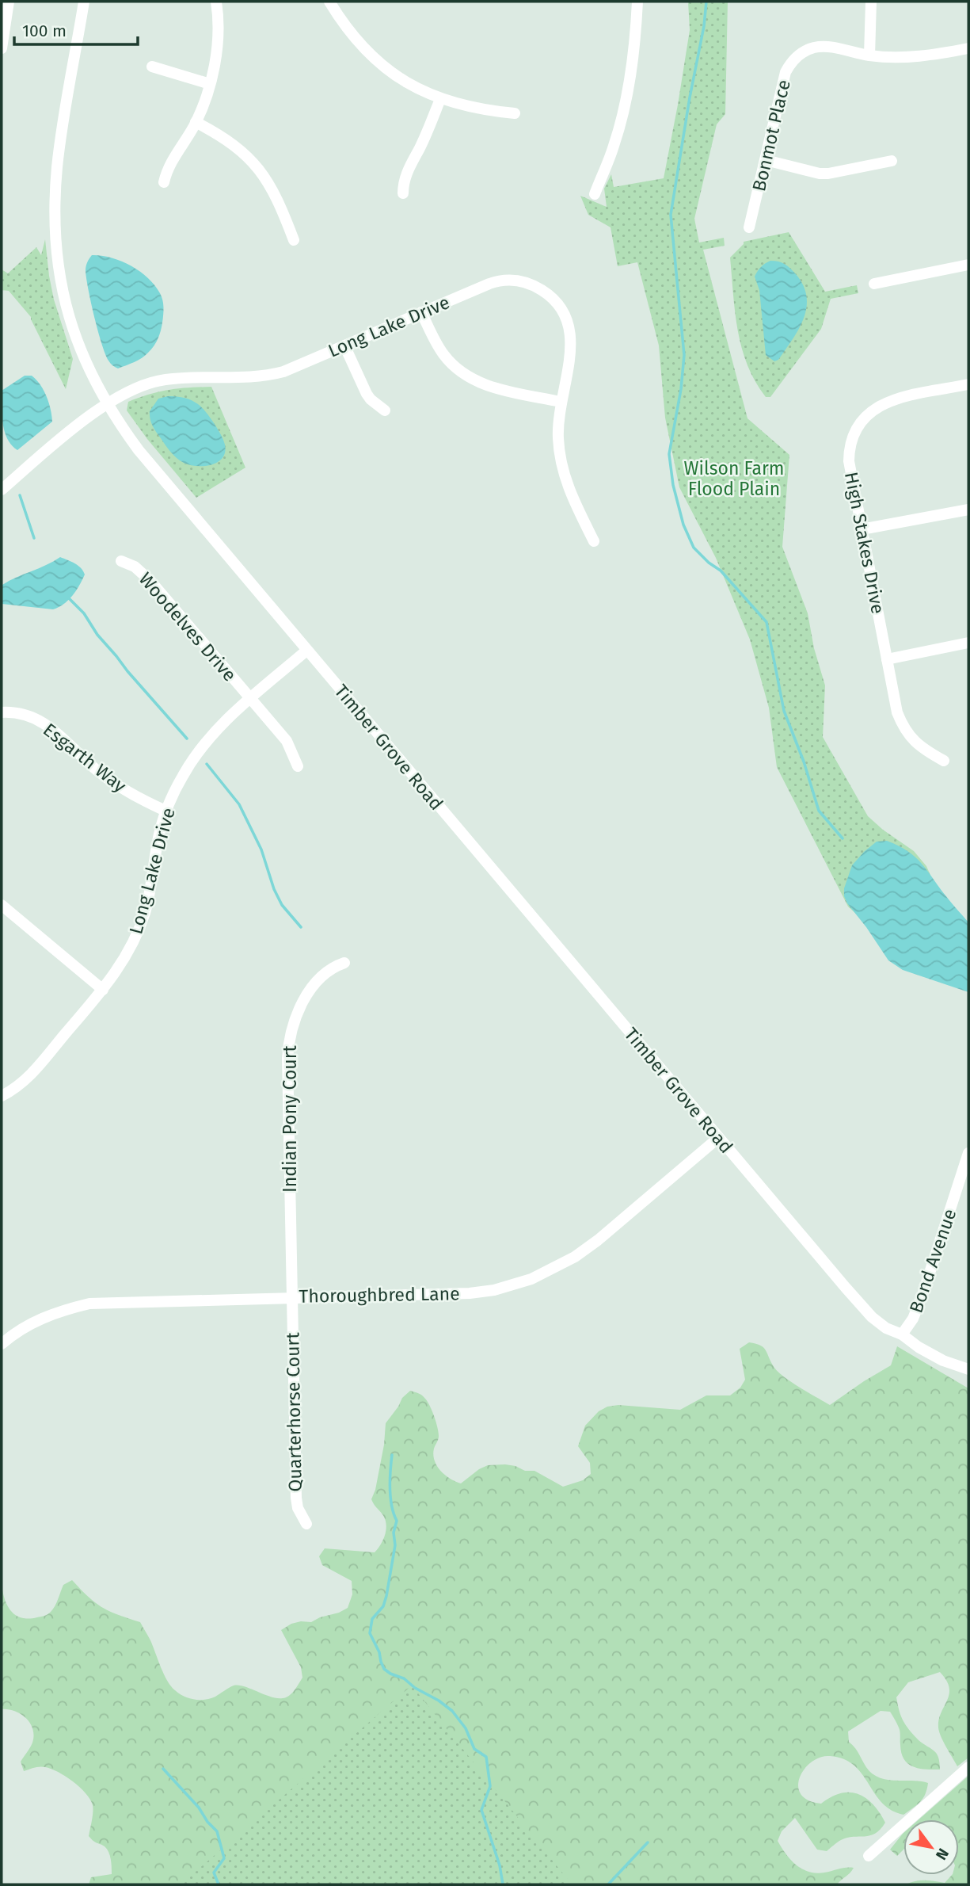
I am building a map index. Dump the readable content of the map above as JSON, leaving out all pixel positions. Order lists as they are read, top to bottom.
{
  "streets": {
    "street": [
      "Bonmot Place",
      "Long Lake Drive",
      "High Stakes Drive",
      "Woodelves Drive",
      "Timber Grove Road",
      "Esgarth Way",
      "Indian Pony Court",
      "Bond Avenue",
      "Thoroughbred Lane",
      "Quarterhorse Court"
    ]
  },
  "crossings": [
    ["Long Lake Drive", "Woodelves Drive"],
    ["Long Lake Drive", "Timber Grove Road"],
    ["Long Lake Drive", "Esgarth Way"],
    ["Timber Grove Road", "Bond Avenue"],
    ["Timber Grove Road", "Thoroughbred Lane"],
    ["Indian Pony Court", "Thoroughbred Lane"],
    ["Indian Pony Court", "Quarterhorse Court"],
    ["Thoroughbred Lane", "Quarterhorse Court"]
  ],
  "parks": ["Wilson Farm Flood Plain"],
  "scale_bar": "100 m",
  "north": "bottom right"
}
